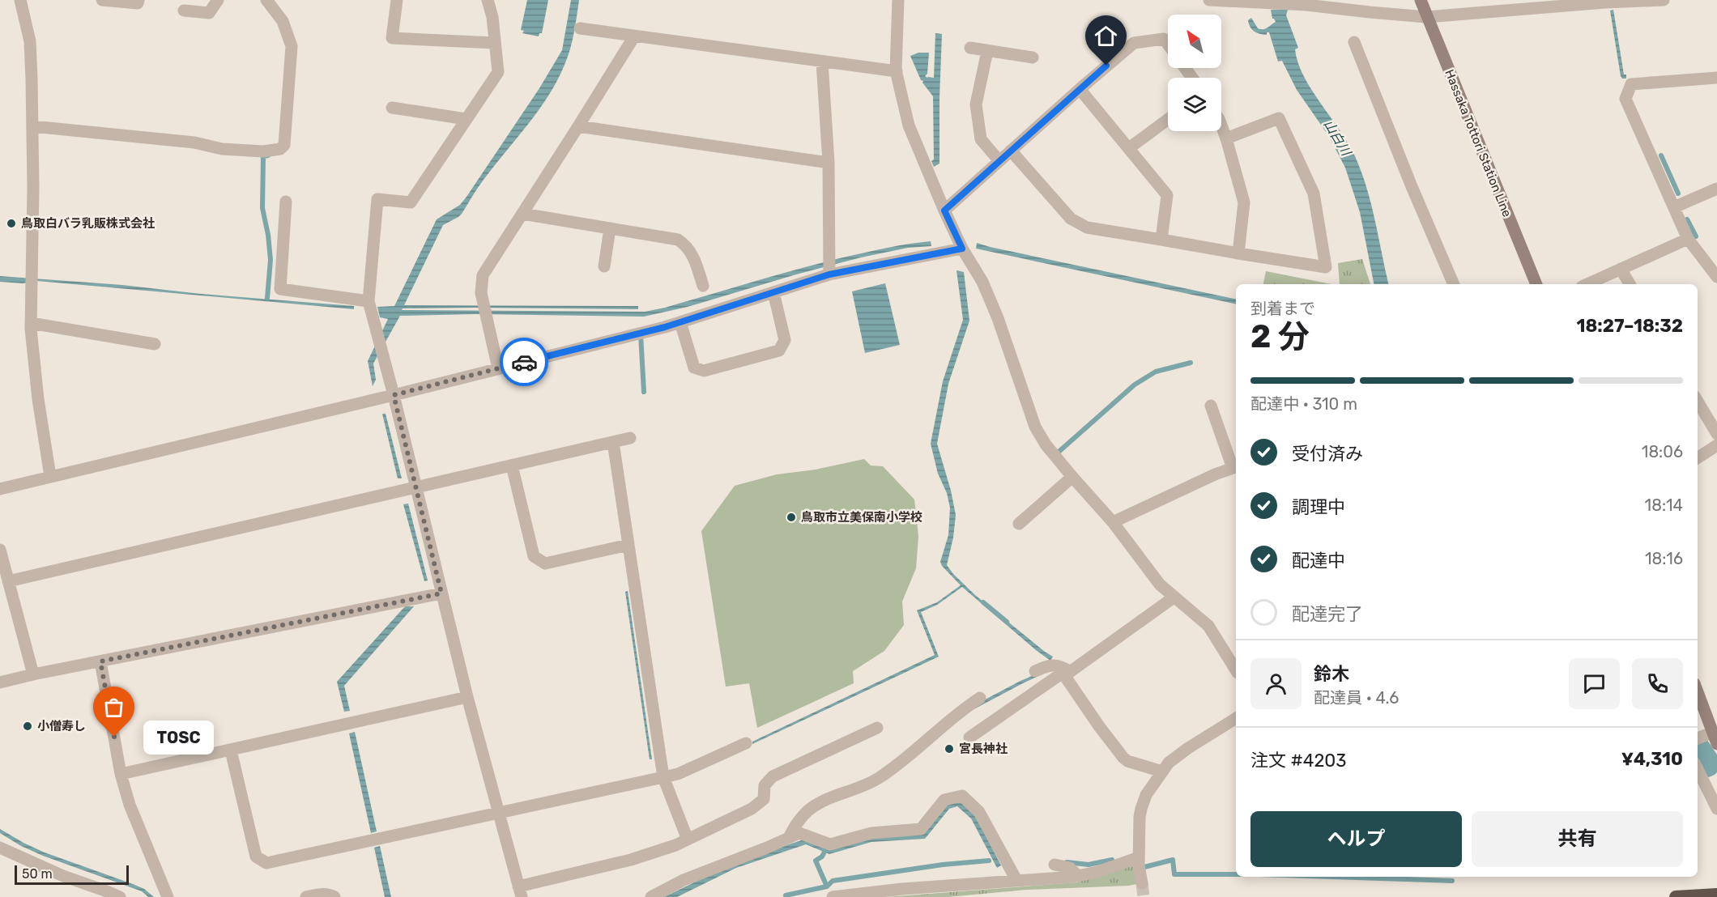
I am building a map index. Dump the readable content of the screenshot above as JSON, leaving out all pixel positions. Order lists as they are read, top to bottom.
{
  "streets": {
    "main road": ["Hassaka Tottori Station Line"]
  },
  "water": ["山白川"],
  "places": [
    "鳥取白バラ乳販株式会社",
    "鳥取市立美保南小学校",
    "小僧寿し",
    "TOSC",
    "宮長神社"
  ],
  "scale_bar": "50 m",
  "north": "top left",
  "page": {
    "heading": ["2 分", "到着まで", "18:27–18:32"],
    "panel": [
      "鈴木",
      "配達員 · 4.6",
      "注文 #4203",
      "¥4,310"
    ],
    "bar": "配達中 · 310 m",
    "list": [
      ["受付済み", "18:06"],
      ["調理中", "18:14"],
      ["配達中", "18:16"],
      "配達完了"
    ],
    "bubble": "TOSC",
    "buttons": ["ヘルプ", "共有"],
    "scale": "50 m"
  }
}
